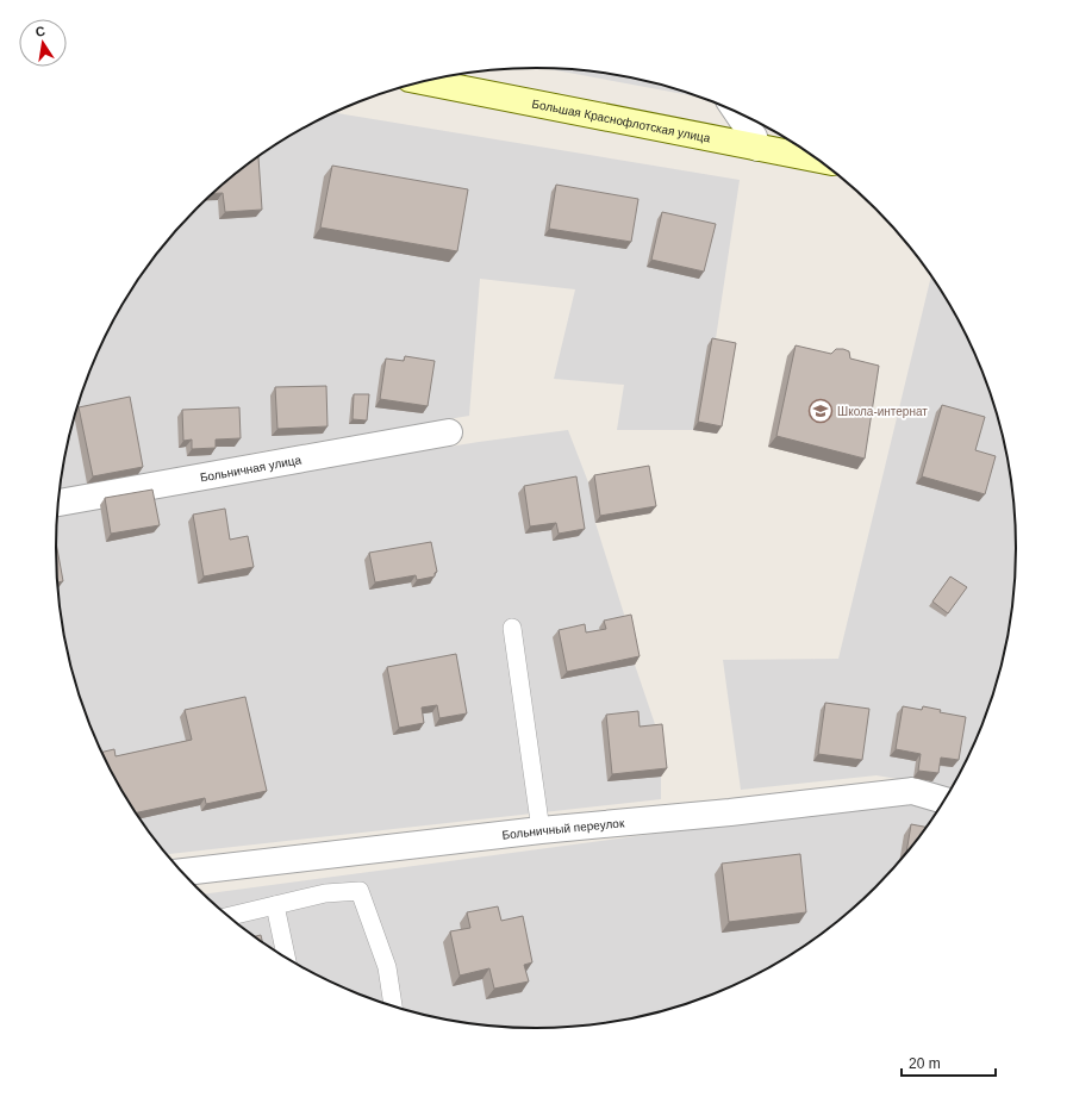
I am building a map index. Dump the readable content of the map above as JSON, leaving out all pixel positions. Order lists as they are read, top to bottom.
{
  "streets": {
    "main road": ["Большая Краснофлотская улица"],
    "street": ["Больничная улица", "Больничный переулок"]
  },
  "places": {
    "school or university": ["Школа-интернат"]
  },
  "scale_bar": "20 m",
  "north": "top"
}
